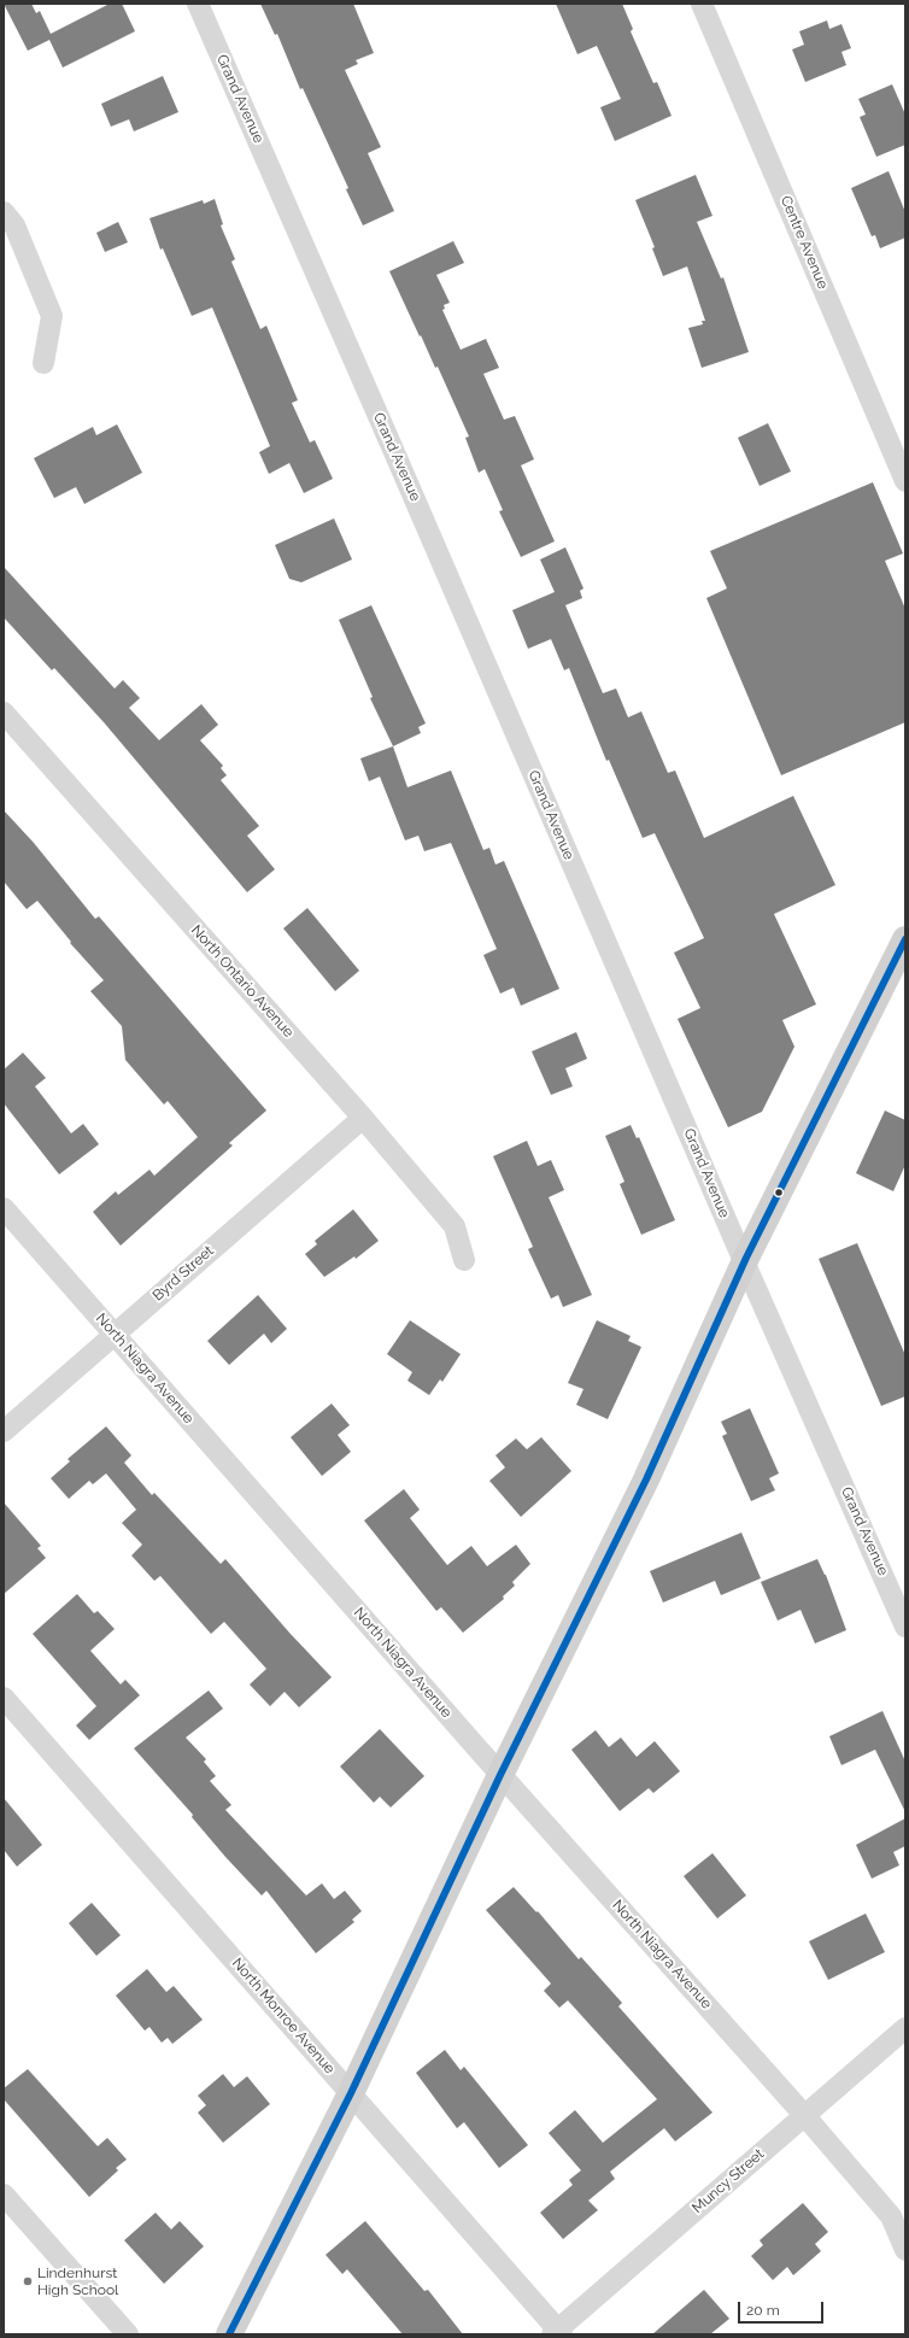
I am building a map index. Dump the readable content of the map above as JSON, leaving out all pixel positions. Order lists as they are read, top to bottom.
{
  "streets": {
    "street": [
      "Grand Avenue",
      "Centre Avenue",
      "North Ontario Avenue",
      "Byrd Street",
      "North Niagra Avenue",
      "North Monroe Avenue",
      "Muncy Street"
    ]
  },
  "crossings": [
    ["North Ontario Avenue", "Byrd Street"],
    ["Byrd Street", "North Niagra Avenue"],
    ["North Niagra Avenue", "Muncy Street"],
    ["North Monroe Avenue", "Muncy Street"]
  ],
  "places": ["Lindenhurst High School"],
  "scale_bar": "20 m"
}
